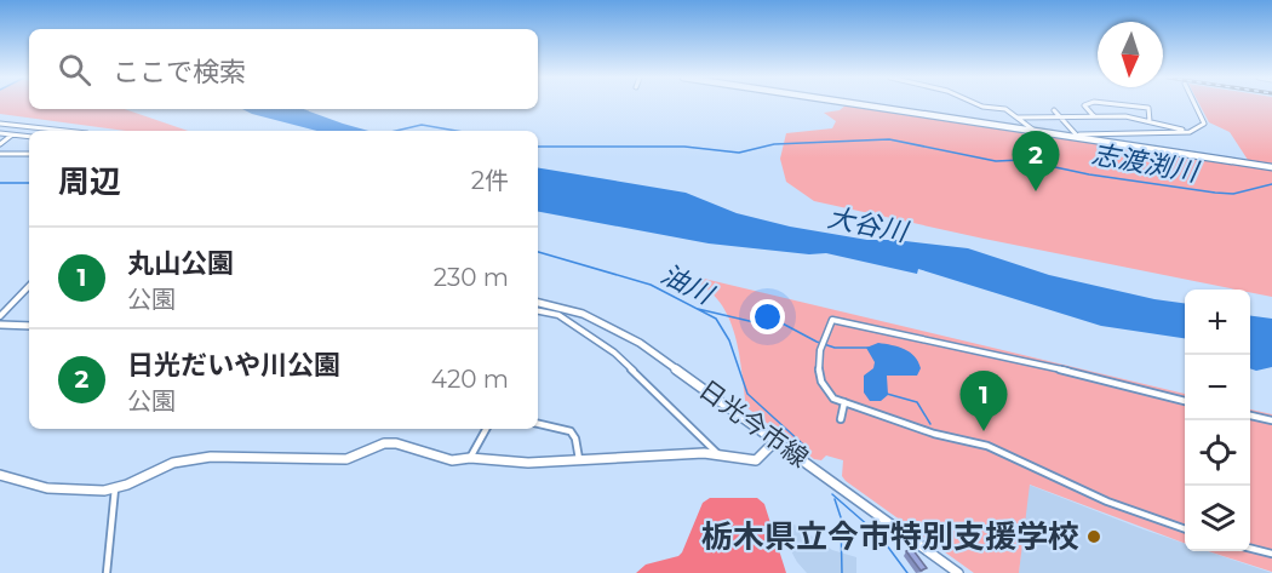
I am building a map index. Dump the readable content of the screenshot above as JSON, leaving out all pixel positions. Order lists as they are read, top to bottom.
{
  "streets": {
    "main road": ["日光今市線"]
  },
  "water": ["志渡渕川", "大谷川", "油川"],
  "places": ["栃木県立今市特別支援学校"],
  "north": "bottom",
  "page": {
    "search": "ここで検索",
    "pins": ["2", "1"],
    "heading": ["周辺", "2件"],
    "list": [
      {
        "mark": "1",
        "name": "丸山公園",
        "note": "公園",
        "value": "230 m"
      },
      {
        "mark": "2",
        "name": "日光だいや川公園",
        "note": "公園",
        "value": "420 m"
      }
    ],
    "map_buttons": ["+", "−"]
  }
}
